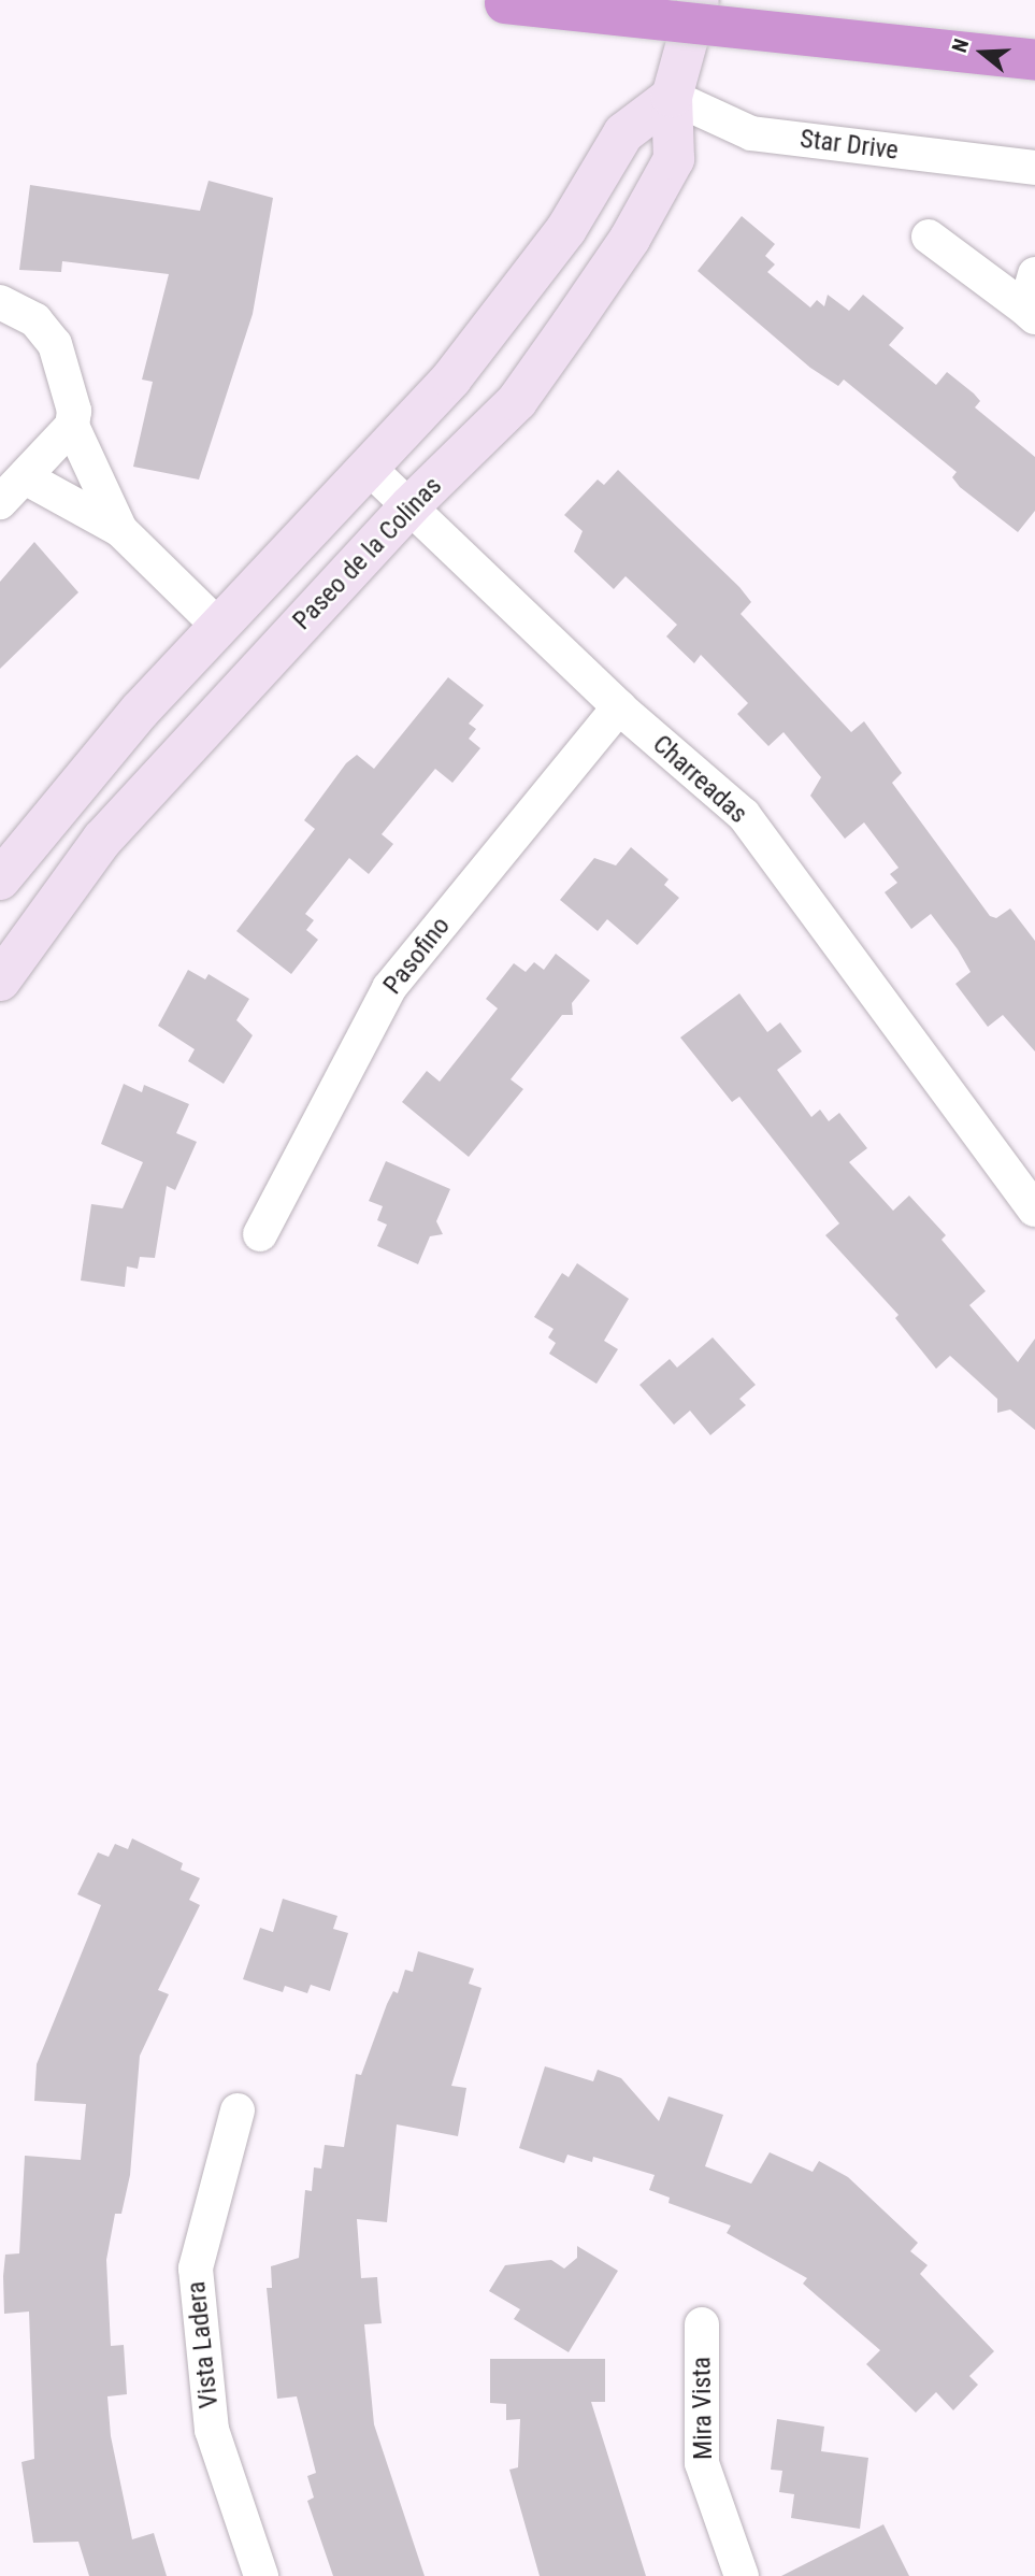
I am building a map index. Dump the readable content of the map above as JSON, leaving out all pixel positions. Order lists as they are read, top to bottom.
{
  "streets": {
    "main road": ["Paseo de la Colinas"],
    "street": [
      "Star Drive",
      "Charreadas",
      "Pasofino",
      "Vista Ladera",
      "Mira Vista"
    ]
  },
  "crossings": [
    ["Star Drive", "Paseo de la Colinas"],
    ["Paseo de la Colinas", "Charreadas"],
    ["Charreadas", "Pasofino"]
  ],
  "north": "left"
}
